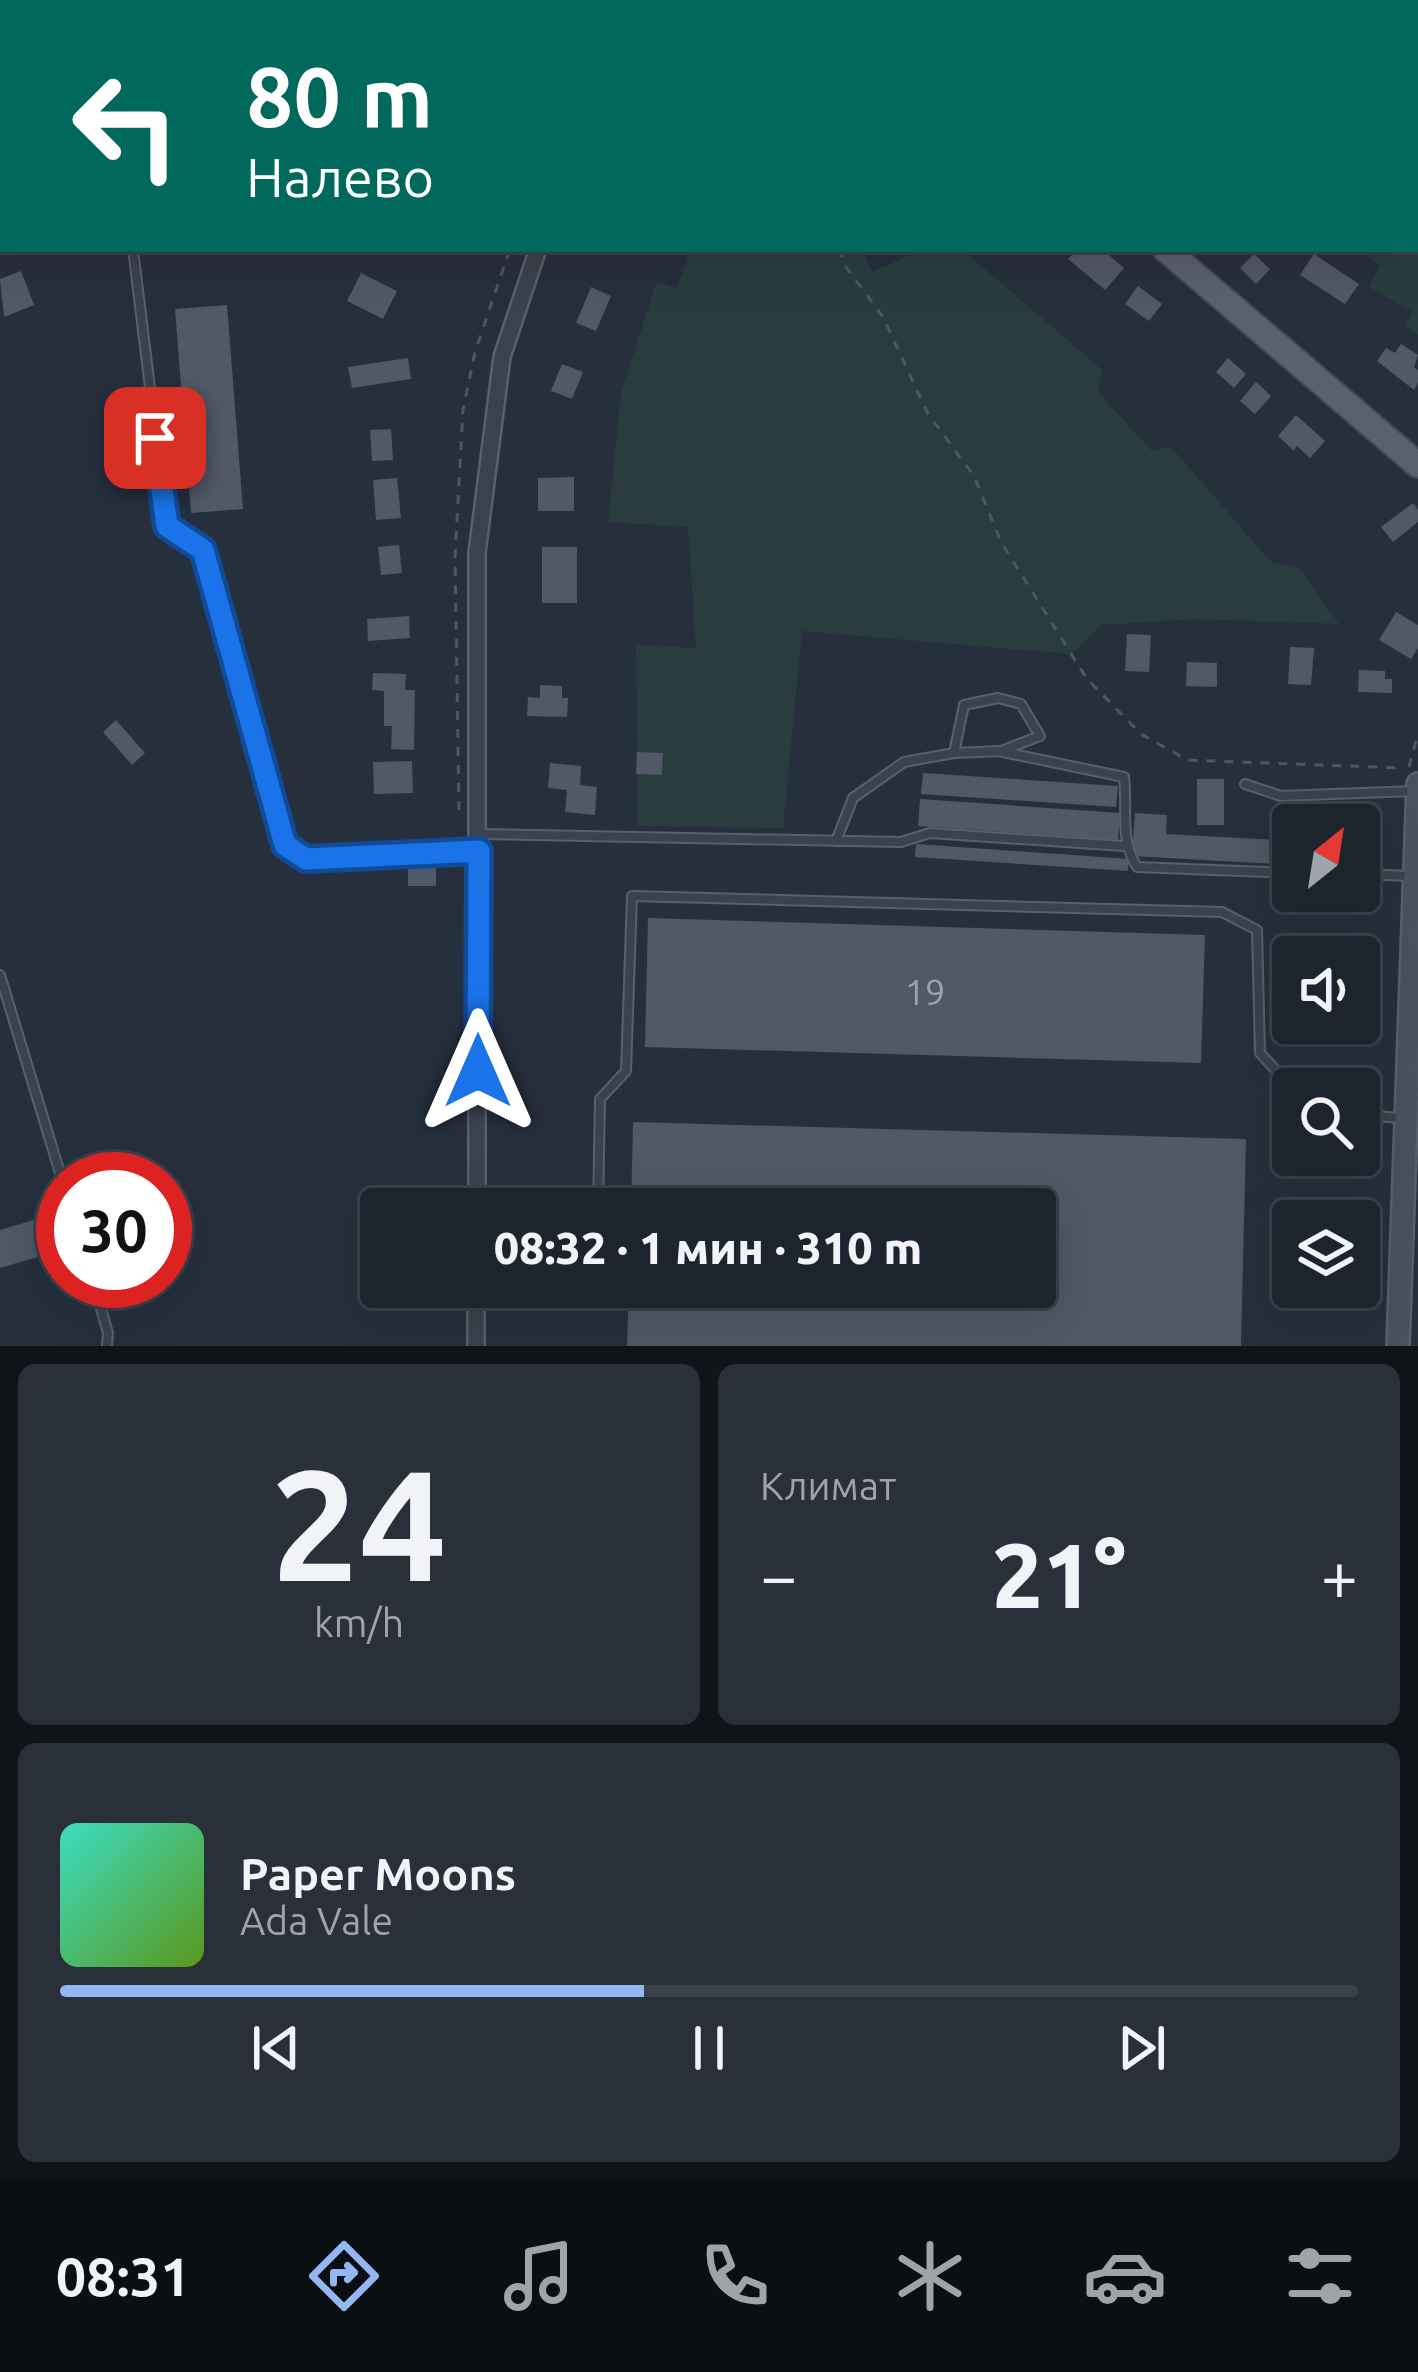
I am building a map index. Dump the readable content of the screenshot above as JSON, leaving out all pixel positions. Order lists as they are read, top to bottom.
{
  "house_numbers": ["19"],
  "north": "top right",
  "page": {
    "turn": ["80 m", "Налево"],
    "limit": "30",
    "trip": "08:32 · 1 мин · 310 m",
    "tile": [
      ["24", "km/h"],
      "Климат"
    ],
    "heat": ["−", "21°", "+"],
    "song": ["Paper Moons", "Ada Vale"],
    "tabs": "08:31"
  }
}
